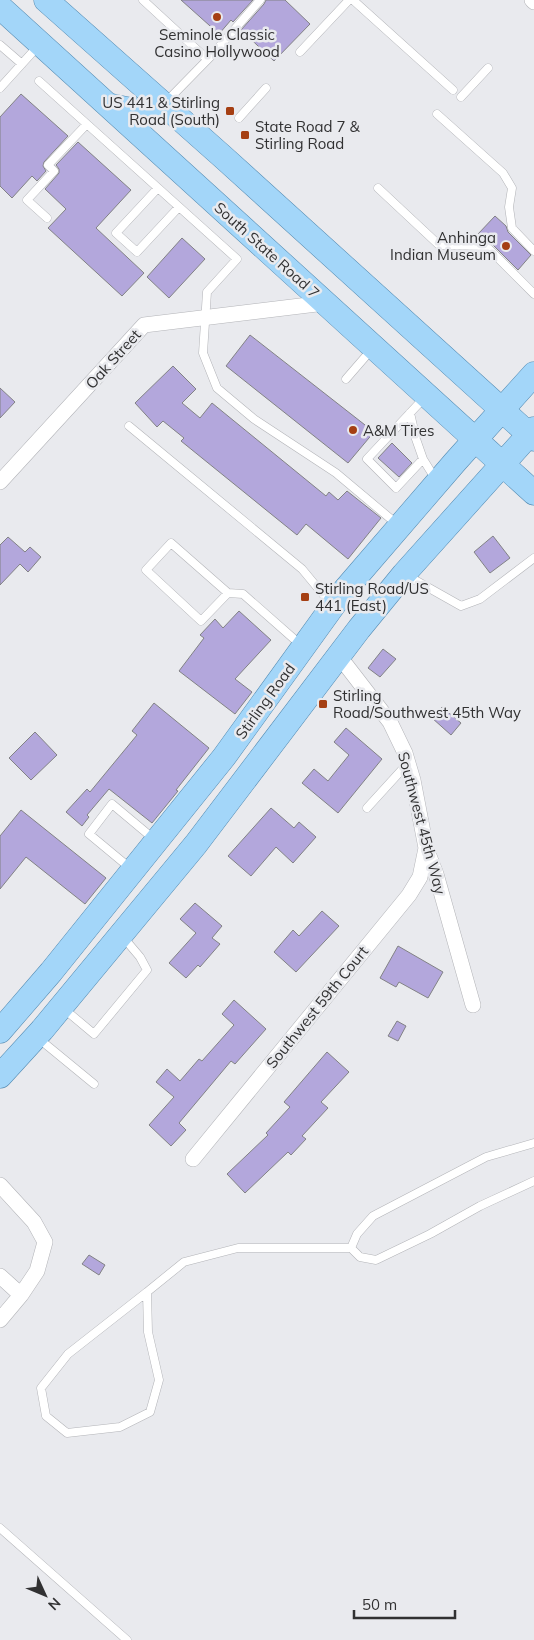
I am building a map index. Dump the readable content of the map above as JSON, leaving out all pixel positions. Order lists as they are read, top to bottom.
{
  "streets": {
    "main road": ["South State Road 7", "Stirling Road"],
    "street": ["Oak Street", "Southwest 45th Way", "Southwest 59th Court"]
  },
  "crossings": [
    ["South State Road 7", "Oak Street"],
    ["South State Road 7", "Stirling Road"],
    ["Southwest 45th Way", "Southwest 59th Court"]
  ],
  "places": {
    "other": ["Seminole Classic Casino Hollywood", "Anhinga Indian Museum", "A&M Tires"],
    "transit": [
      "US 441 & Stirling Road (South)",
      "State Road 7 & Stirling Road",
      "Stirling Road/US 441 (East)",
      "Stirling Road/Southwest 45th Way"
    ]
  },
  "scale_bar": "50 m",
  "north": "bottom right"
}
